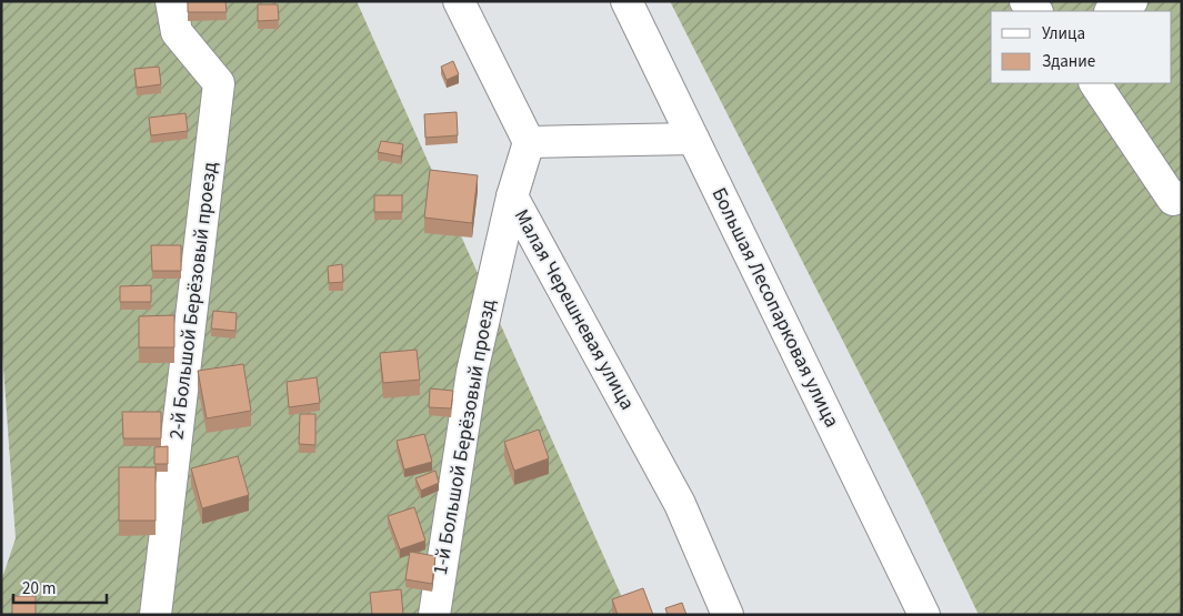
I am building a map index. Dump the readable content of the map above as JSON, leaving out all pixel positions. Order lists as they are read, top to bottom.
{
  "streets": {
    "main road": [
      "2-й Большой Берёзовый проезд",
      "Большая Лесопарковая улица",
      "Малая Черешневая улица",
      "1-й Большой Берёзовый проезд"
    ]
  },
  "crossings": [
    ["Малая Черешневая улица", "1-й Большой Берёзовый проезд"]
  ],
  "legend": ["Улица", "Здание"],
  "scale_bar": "20 m"
}
